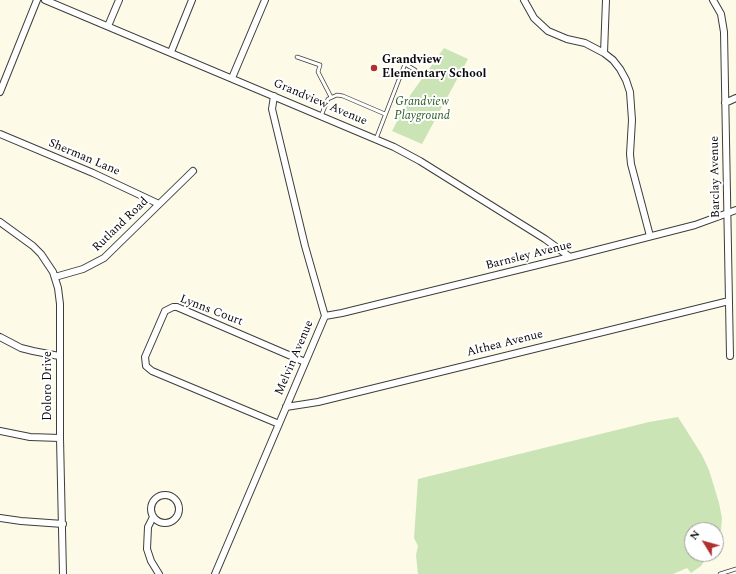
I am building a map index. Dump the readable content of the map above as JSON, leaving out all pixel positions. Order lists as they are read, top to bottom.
{
  "streets": {
    "street": [
      "Grandview Avenue",
      "Sherman Lane",
      "Barclay Avenue",
      "Rutland Road",
      "Barnsley Avenue",
      "Lynns Court",
      "Althea Avenue",
      "Melvin Avenue",
      "Doloro Drive"
    ]
  },
  "crossings": [
    ["Grandview Avenue", "Barnsley Avenue"],
    ["Grandview Avenue", "Melvin Avenue"],
    ["Sherman Lane", "Rutland Road"],
    ["Barclay Avenue", "Barnsley Avenue"],
    ["Barclay Avenue", "Althea Avenue"],
    ["Rutland Road", "Doloro Drive"],
    ["Barnsley Avenue", "Melvin Avenue"],
    ["Lynns Court", "Melvin Avenue"],
    ["Althea Avenue", "Melvin Avenue"]
  ],
  "parks": ["Grandview Playground"],
  "places": ["Grandview Elementary School"],
  "north": "top left"
}
